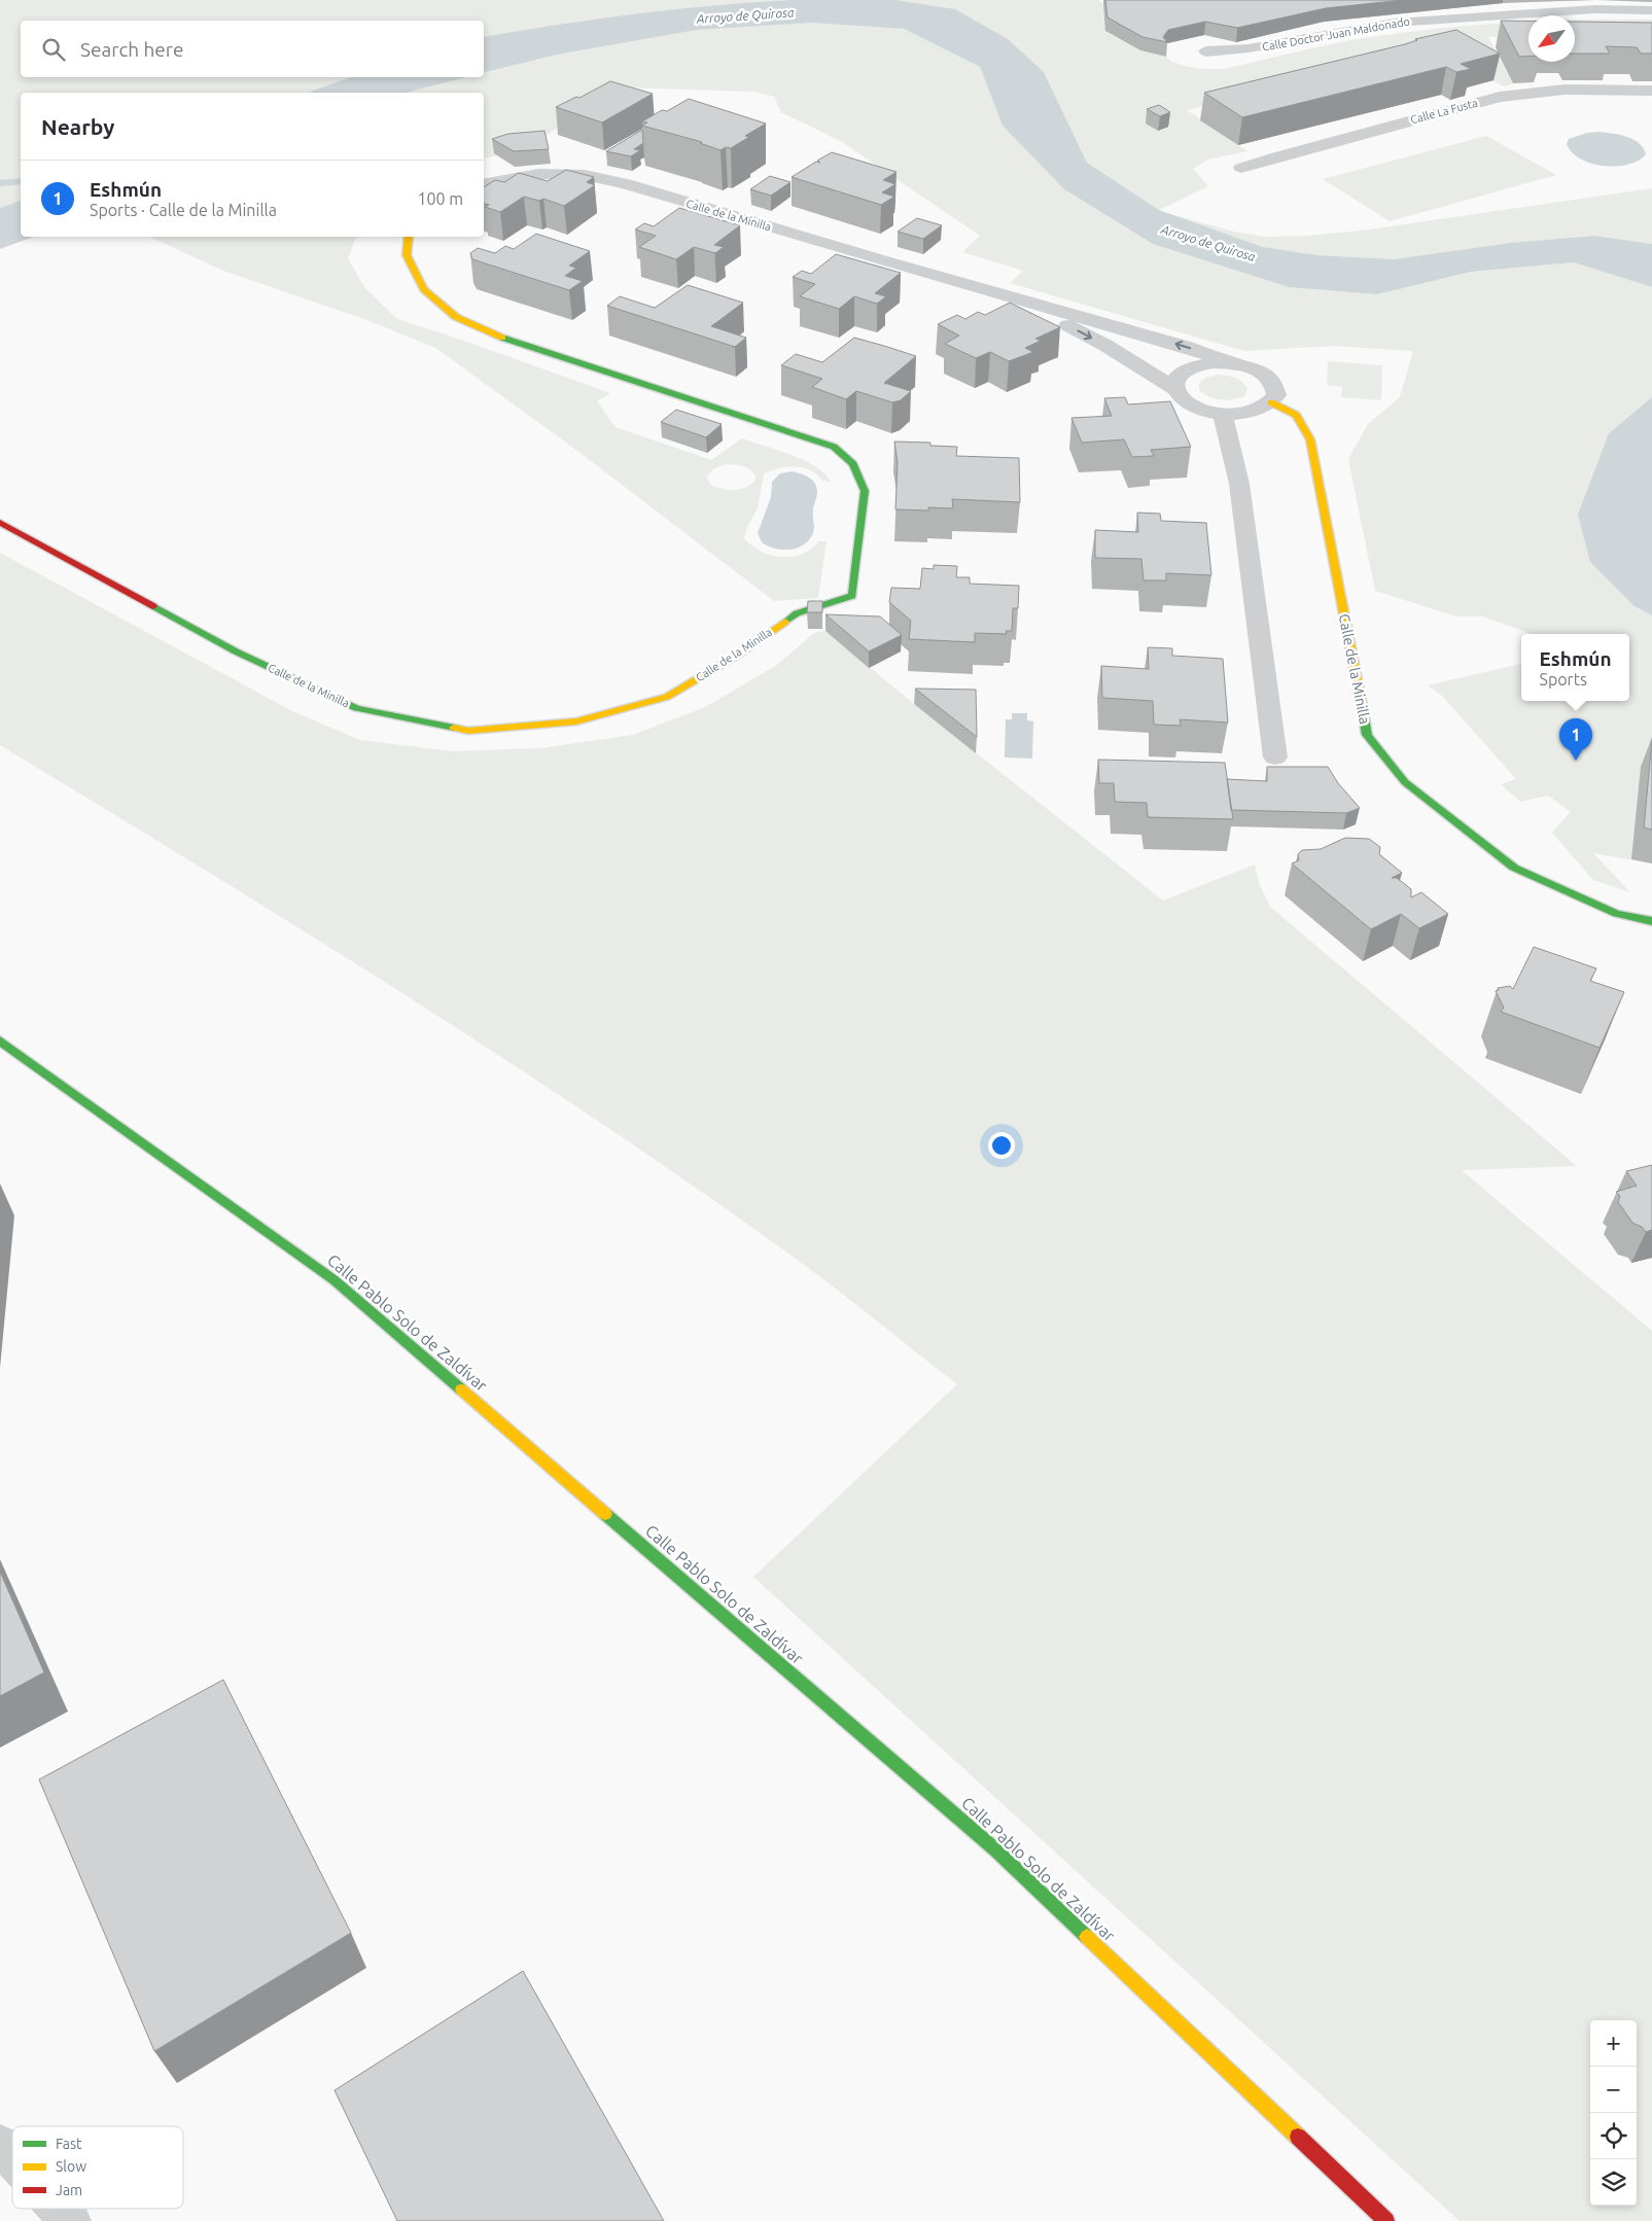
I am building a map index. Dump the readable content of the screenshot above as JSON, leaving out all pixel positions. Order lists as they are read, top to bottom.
{
  "streets": {
    "street": [
      "Calle Doctor Juan Maldonado",
      "Calle La Fusta",
      "Calle de la Minilla",
      "Calle Pablo Solo de Zaldívar"
    ]
  },
  "water": ["Arroyo de Quirosa"],
  "legend": ["Fast", "Slow", "Jam"],
  "north": "bottom left",
  "page": {
    "search": "Search here",
    "heading": "Nearby",
    "list": [
      {
        "mark": "1",
        "name": "Eshmún",
        "note": "Sports · Calle de la Minilla",
        "value": "100 m"
      }
    ],
    "popup": ["Eshmún", "Sports"],
    "pins": "1",
    "map_buttons": ["+", "−"]
  }
}
